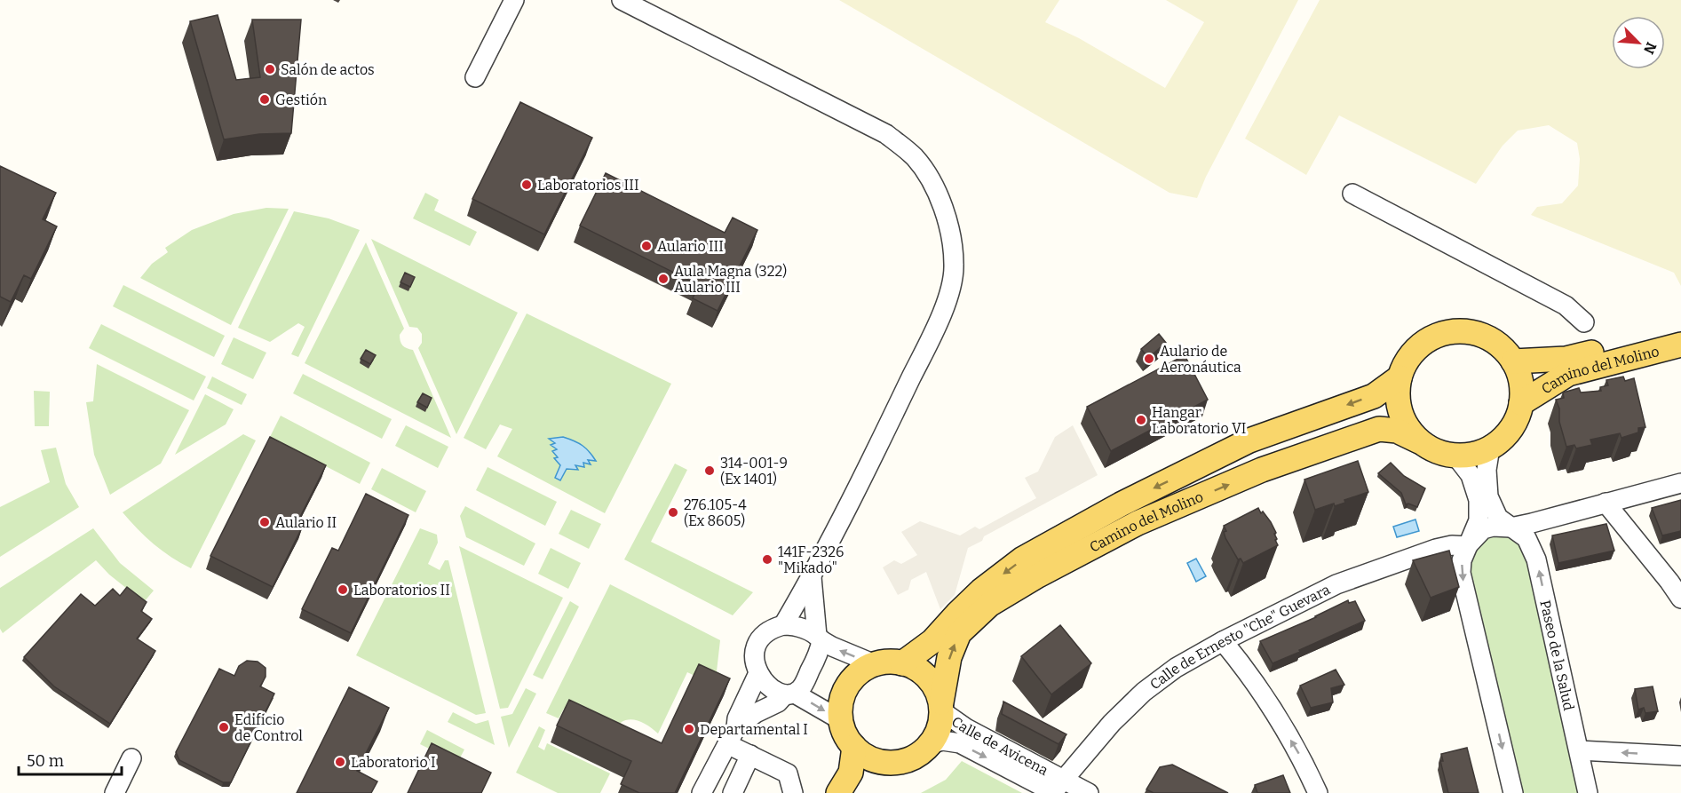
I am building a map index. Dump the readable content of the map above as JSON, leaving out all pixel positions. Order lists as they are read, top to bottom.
{
  "streets": {
    "main road": ["Camino del Molino"],
    "street": ["Calle de Ernesto \"Che\" Guevara", "Paseo de la Salud", "Calle de Avicena"]
  },
  "crossings": [
    ["Camino del Molino", "Paseo de la Salud"],
    ["Camino del Molino", "Calle de Avicena"],
    ["Calle de Ernesto \"Che\" Guevara", "Calle de Avicena"]
  ],
  "places": [
    "Salón de actos",
    "Gestión",
    "Laboratorios III",
    "Aulario III",
    "Aula Magna (322) Aulario III",
    "Aulario de Aeronáutica",
    "Hangar Laboratorio VI",
    "314-001-9 (Ex 1401)",
    "276.105-4 (Ex 8605)",
    "Aulario II",
    "141F-2326 \"Mikado\"",
    "Laboratorios II",
    "Edificio de Control",
    "Departamental I",
    "Laboratorio I"
  ],
  "scale_bar": "50 m",
  "north": "bottom right"
}
